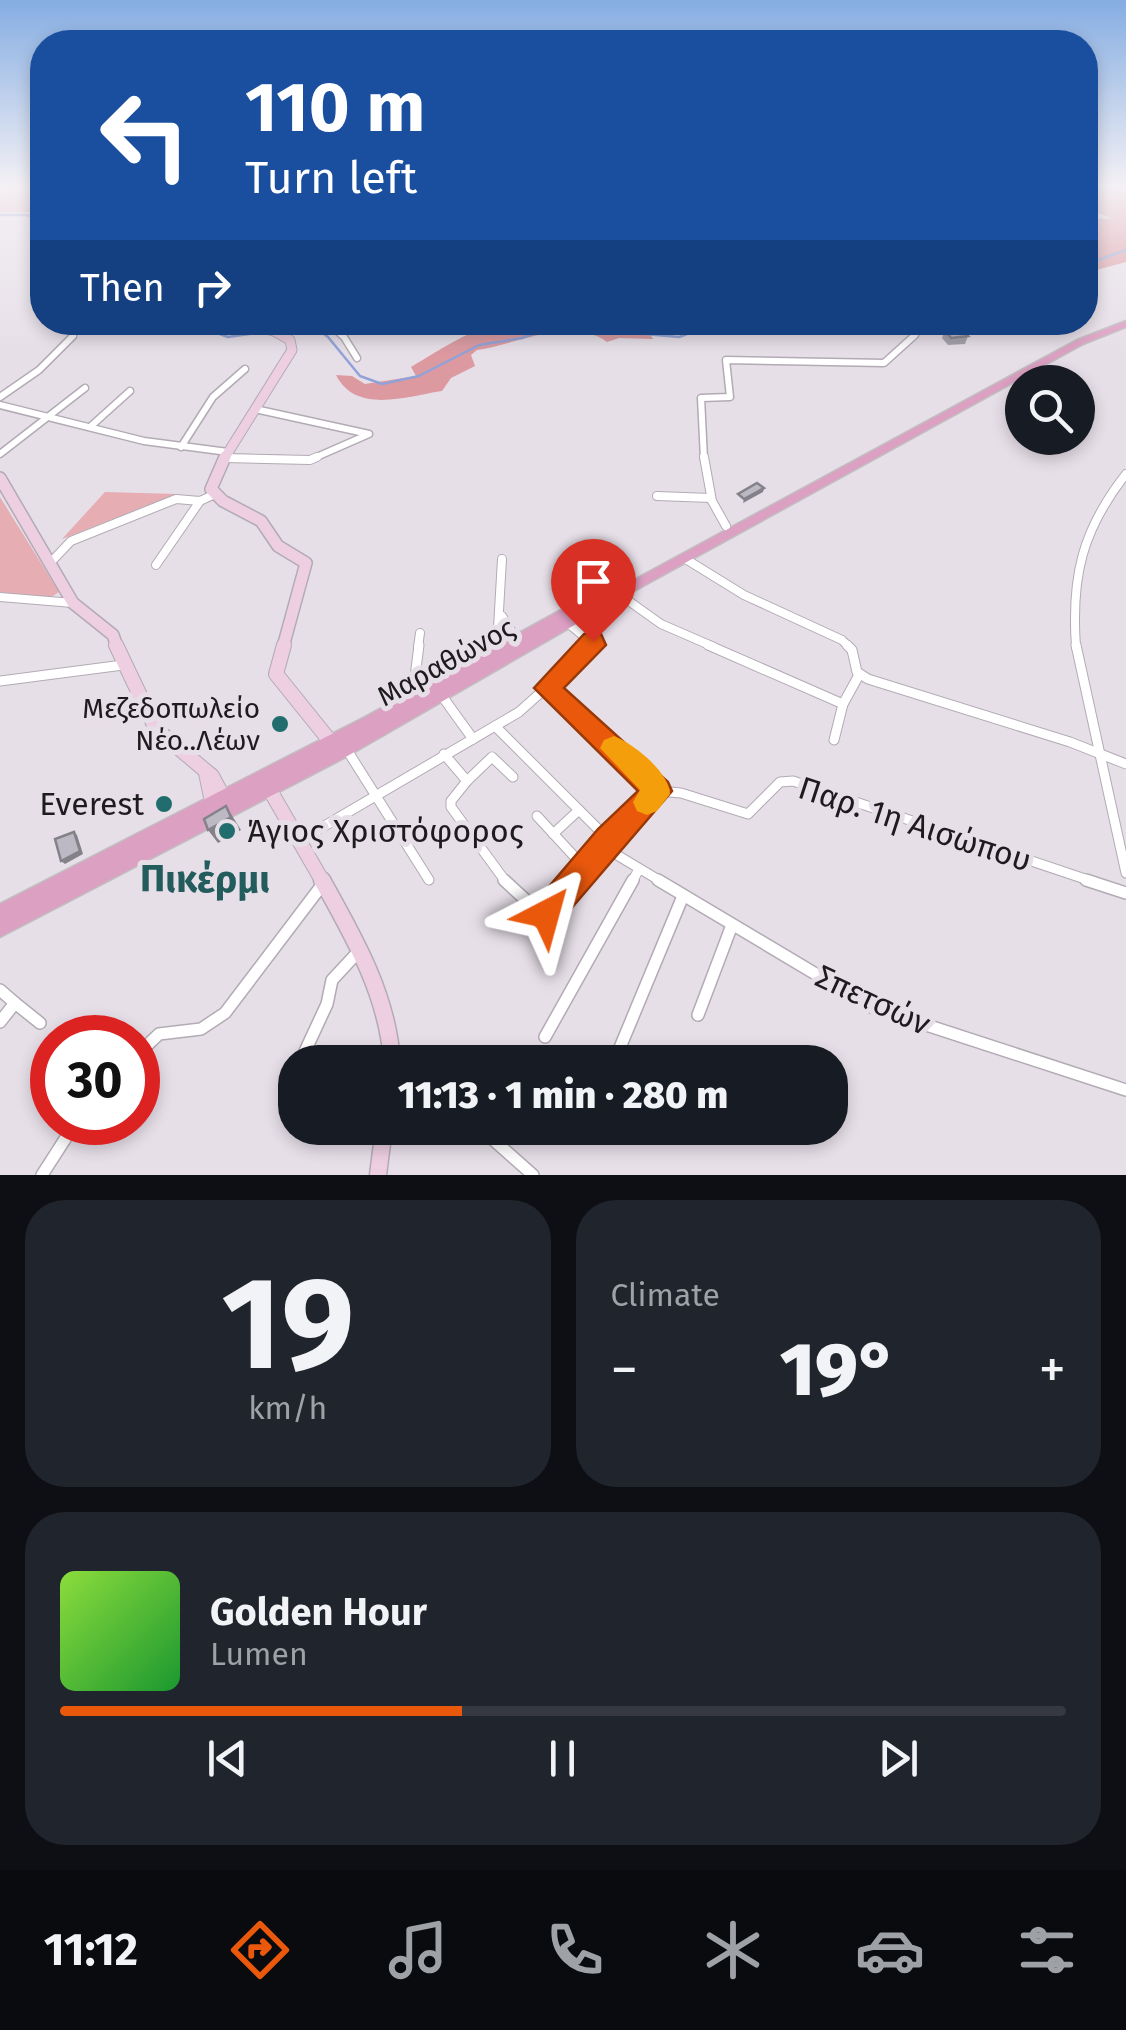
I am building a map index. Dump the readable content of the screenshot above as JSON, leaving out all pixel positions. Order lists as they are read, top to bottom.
{
  "streets": {
    "main road": ["Μαραθώνος"],
    "street": ["Παρ. 1η Αισώπου", "Σπετσών"]
  },
  "districts": ["Πικέρμι"],
  "places": ["Μεζεδοπωλείο Νέο..Λέων", "Everest", "Άγιος Χριστόφορος"],
  "page": {
    "turn": ["110 m", "Turn left"],
    "then": "Then",
    "limit": "30",
    "trip": "11:13 · 1 min · 280 m",
    "tile": [
      ["19", "km/h"],
      "Climate"
    ],
    "heat": ["−", "19°", "+"],
    "song": ["Golden Hour", "Lumen"],
    "tabs": "11:12"
  }
}
